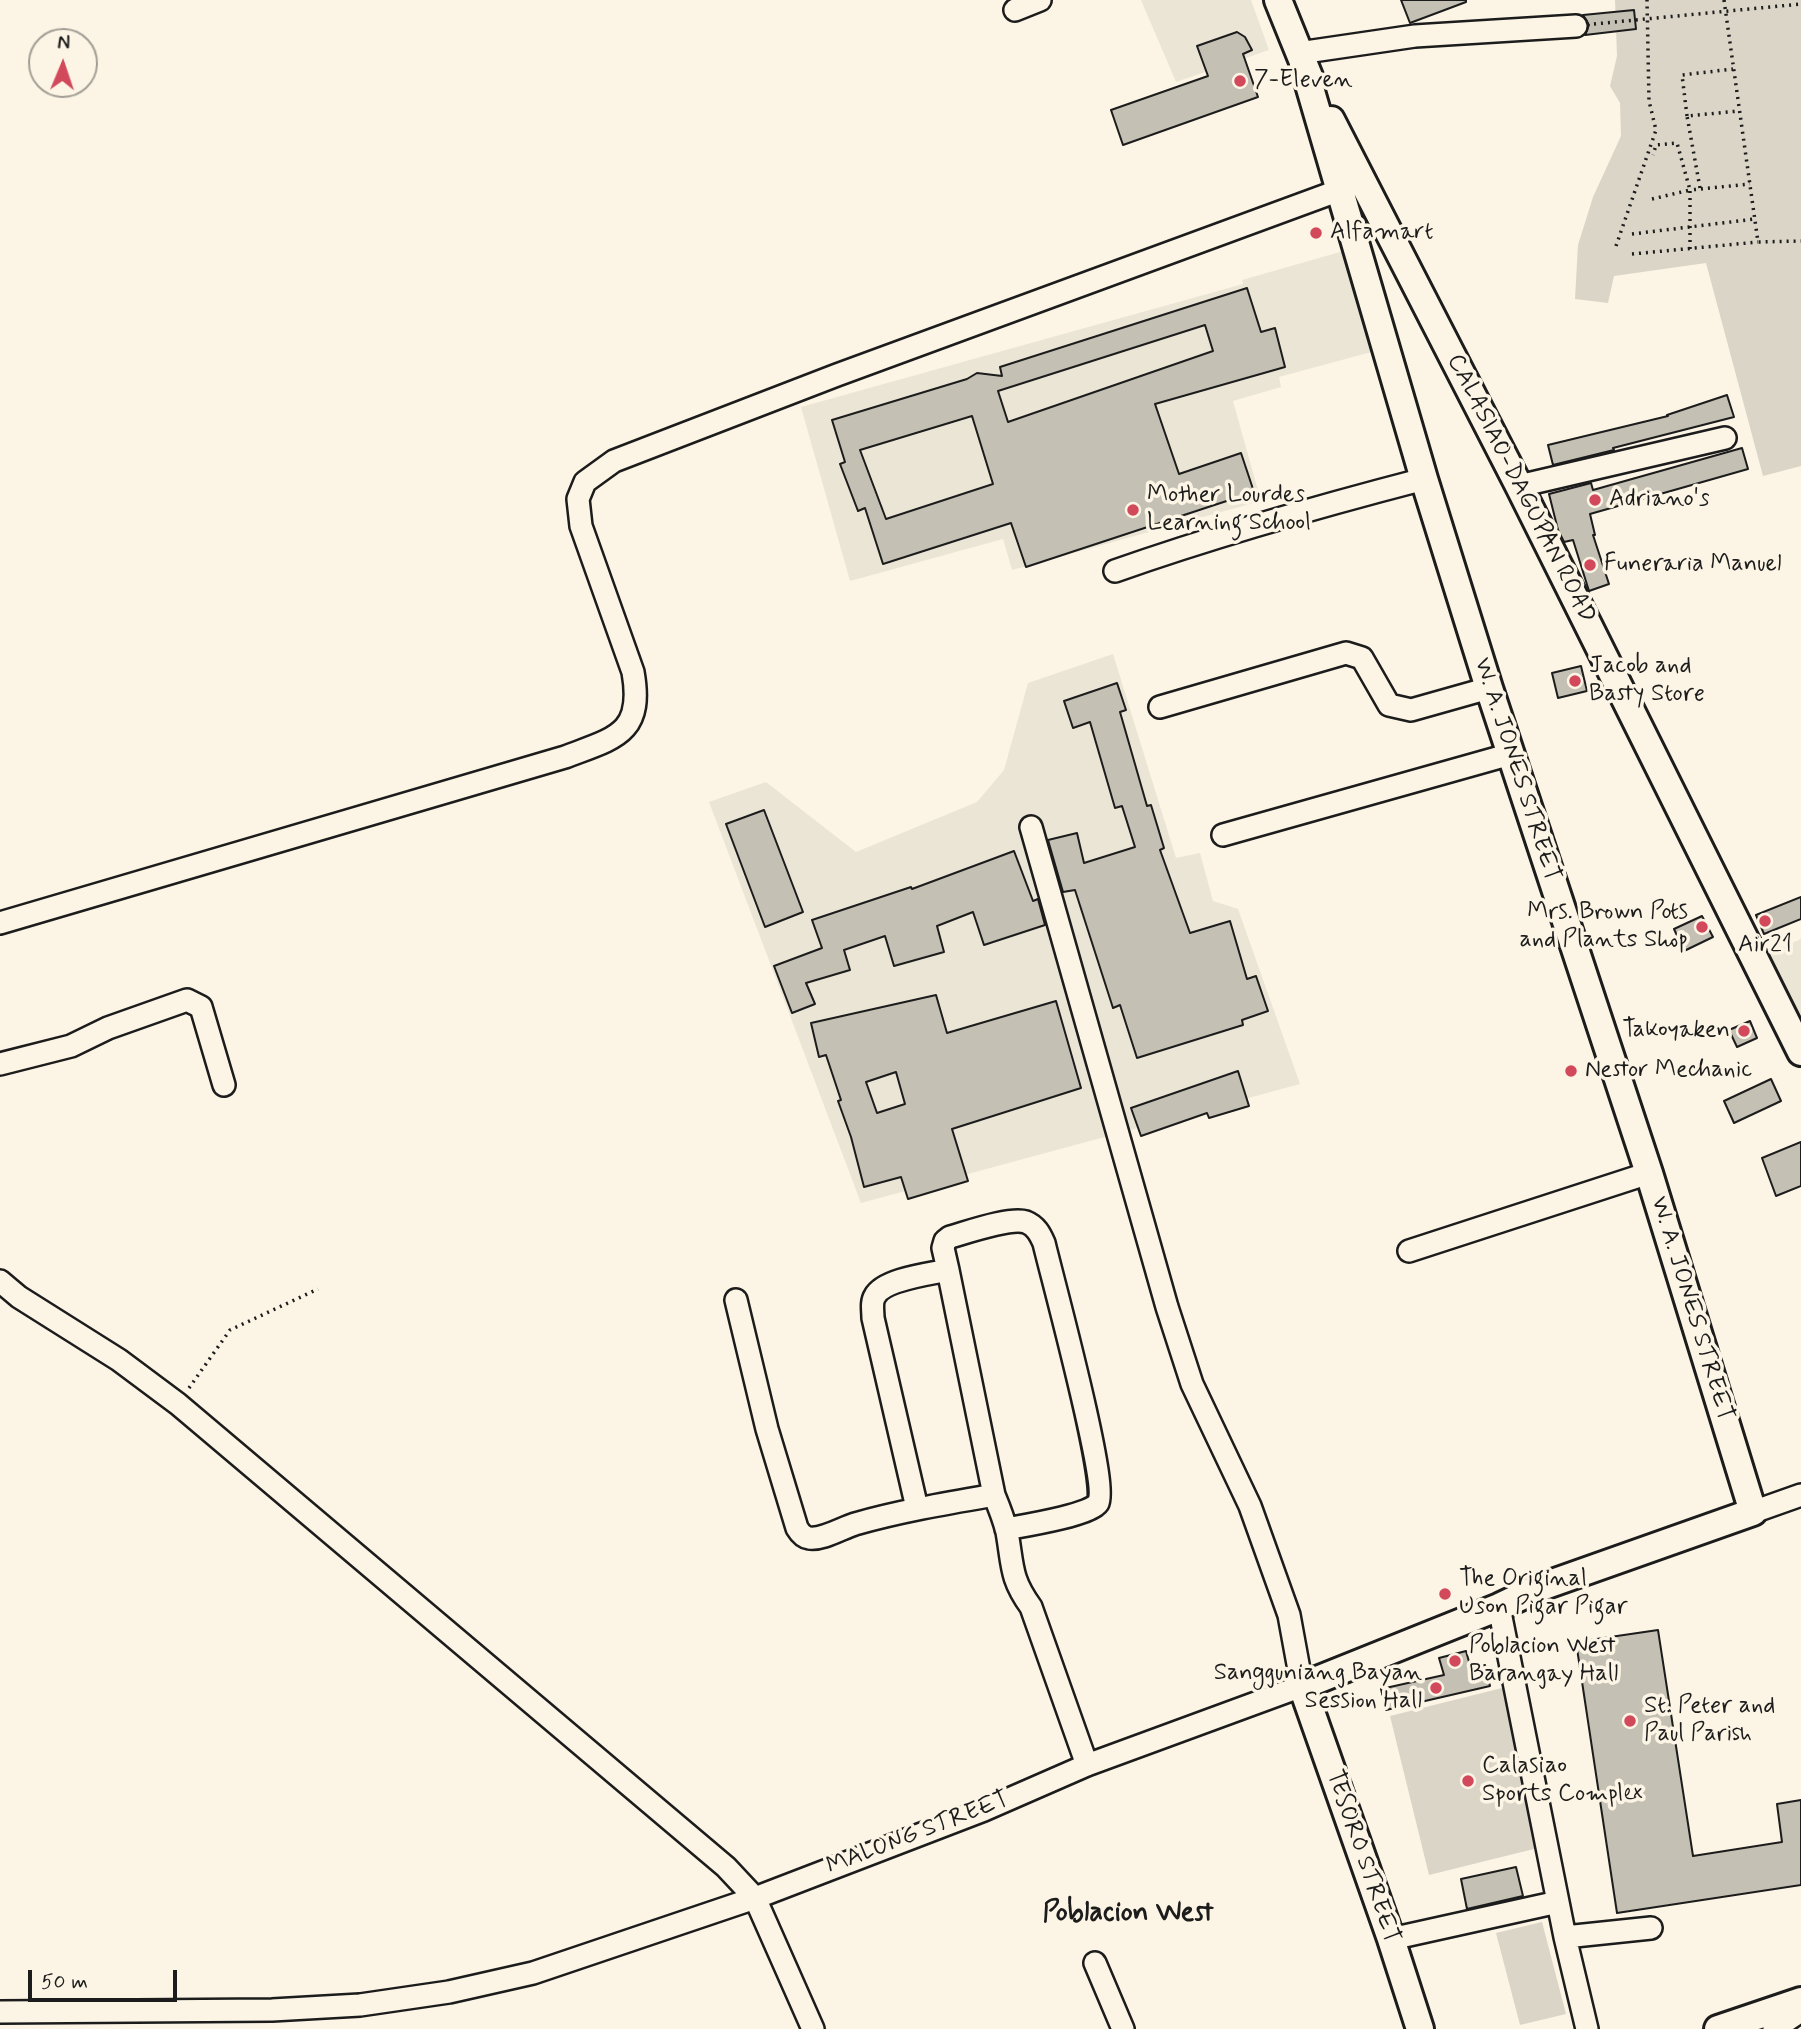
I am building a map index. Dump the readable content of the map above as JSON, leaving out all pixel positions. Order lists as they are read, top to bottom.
{
  "streets": {
    "main road": [
      "CALASIAO-DAGUPAN ROAD",
      "W. A. JONES STREET",
      "MALONG STREET",
      "TESORO STREET"
    ]
  },
  "crossings": [
    ["CALASIAO-DAGUPAN ROAD", "W. A. JONES STREET"],
    ["W. A. JONES STREET", "MALONG STREET"],
    ["MALONG STREET", "TESORO STREET"]
  ],
  "districts": ["Poblacion West"],
  "places": [
    "7-Eleven",
    "Alfamart",
    "Adriano's",
    "Mother Lourdes Learning School",
    "Funeraria Manuel",
    "Jacob and Basty Store",
    "Air21",
    "Mrs. Brown Pots and Plants Shop",
    "Takoyaken",
    "Nestor Mechanic",
    "The Original Uson Pigar Pigar",
    "Poblacion West Barangay Hall",
    "Sangguniang Bayan Session Hall",
    "St. Peter and Paul Parish",
    "Calasiao Sports Complex"
  ],
  "scale_bar": "50 m",
  "north": "top"
}
